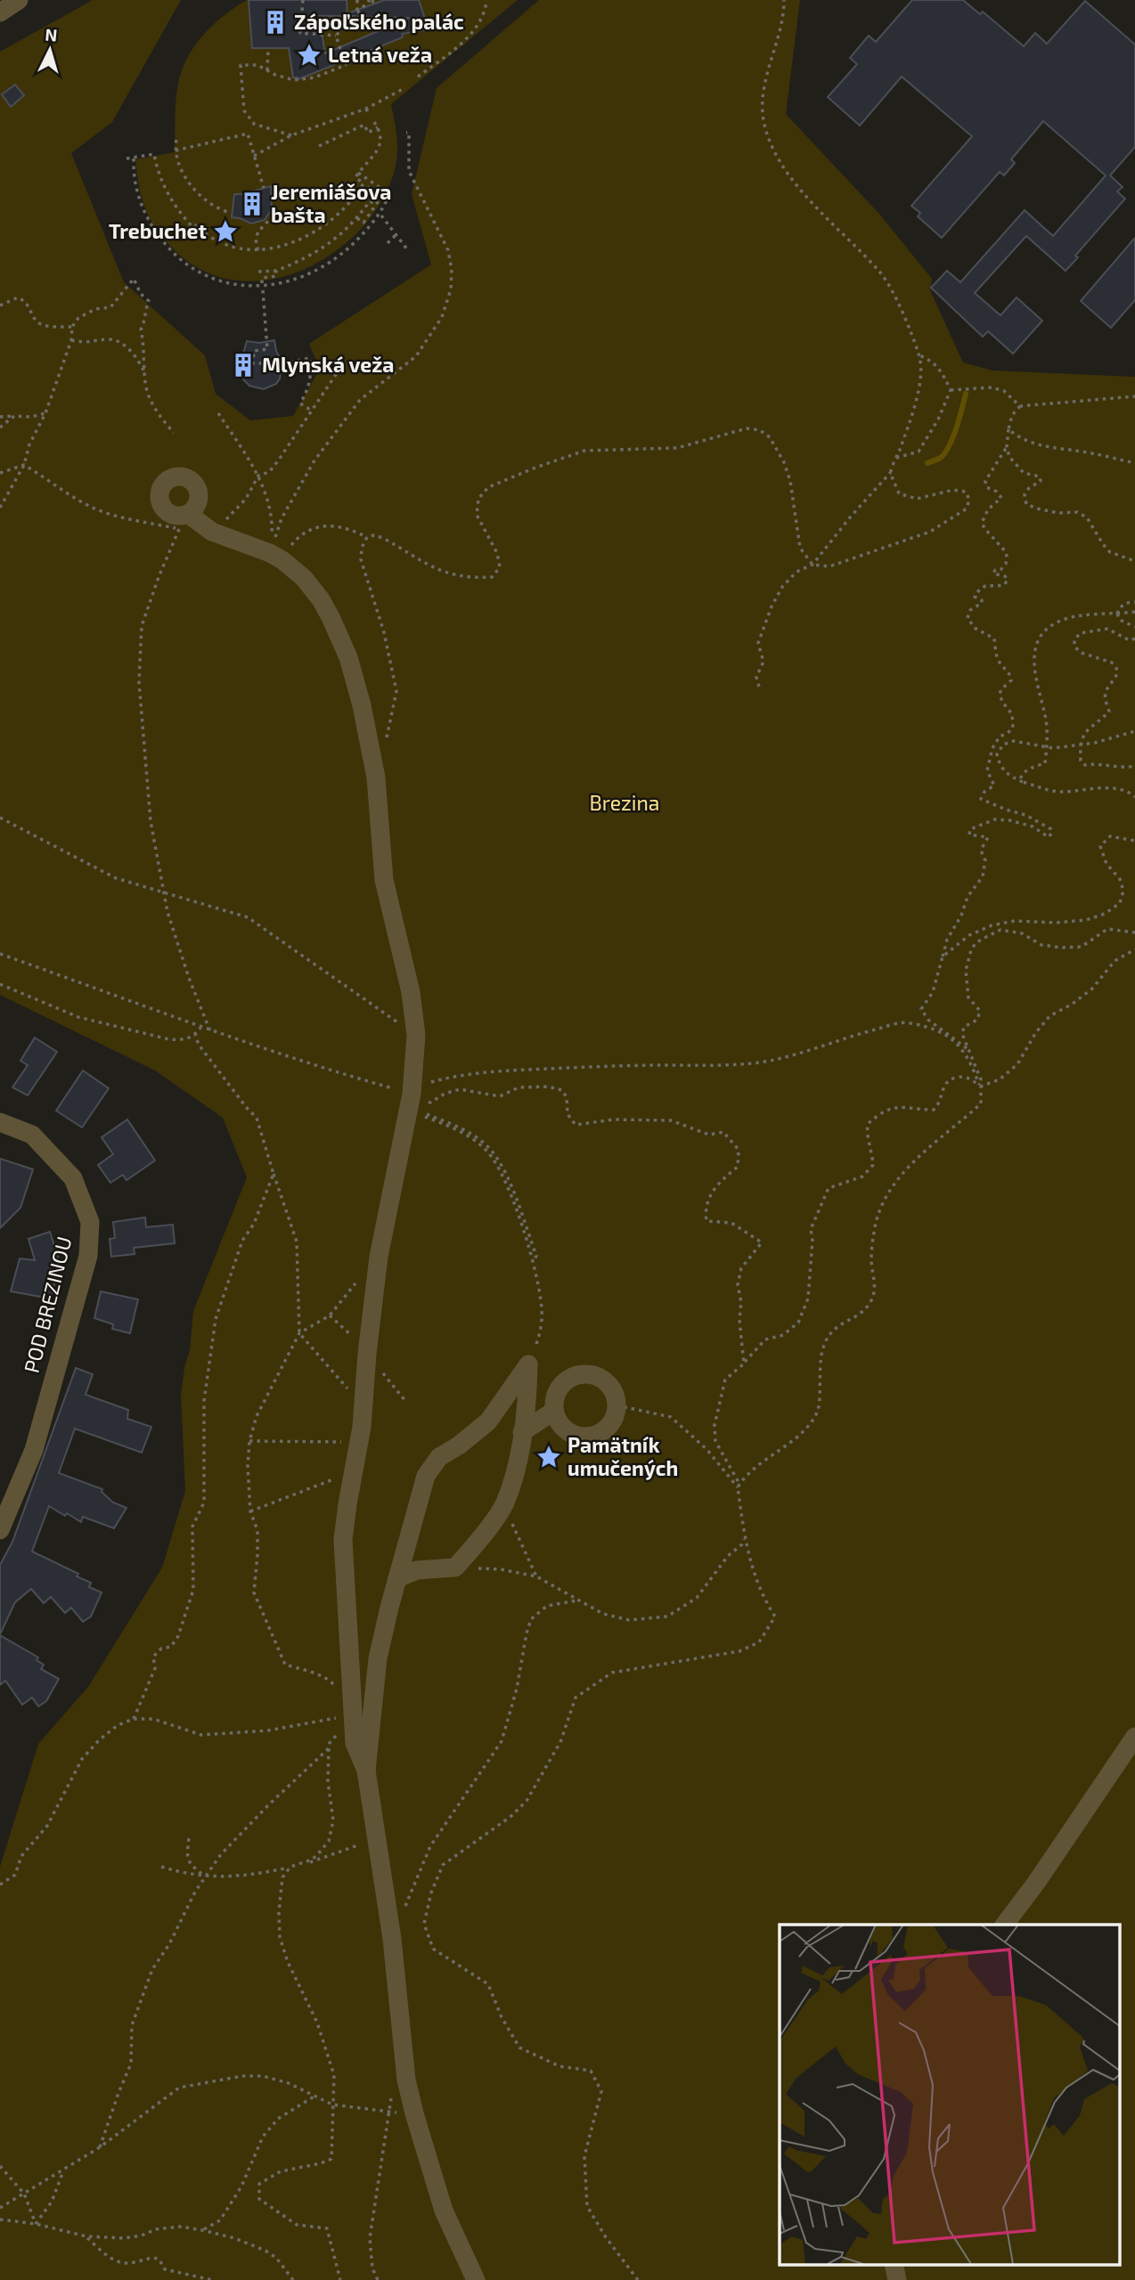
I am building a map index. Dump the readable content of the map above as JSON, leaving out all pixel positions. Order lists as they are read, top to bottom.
{
  "streets": {
    "street": ["POD BREZINOU"]
  },
  "parks": ["Brezina"],
  "places": {
    "building": ["Zápoľského palác", "Jeremiášova bašta", "Mlynská veža"],
    "place": ["Letná veža", "Trebuchet", "Pamätník umučených"]
  },
  "north": "top"
}
